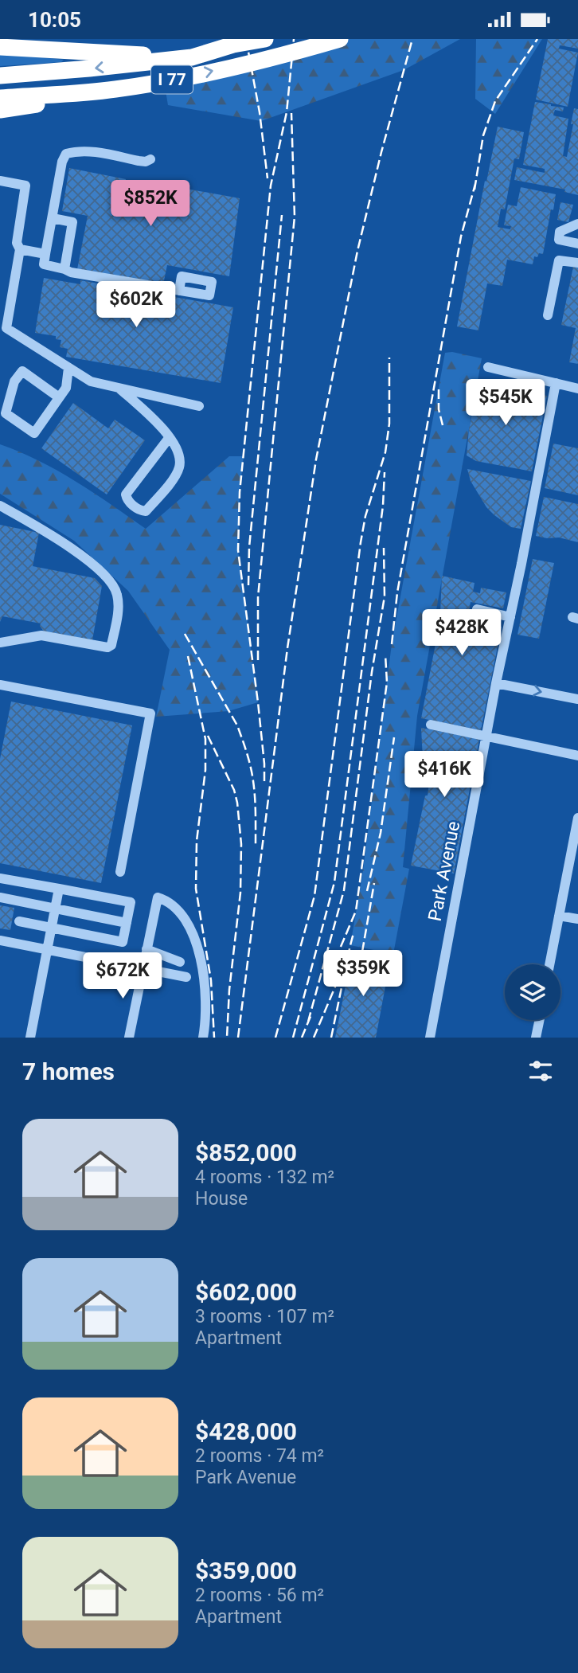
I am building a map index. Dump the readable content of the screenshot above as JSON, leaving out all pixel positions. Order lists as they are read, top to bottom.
{
  "streets": {
    "highway": ["I 77"],
    "street": ["Park Avenue"]
  },
  "page": {
    "status": "10:05",
    "price": [
      "$852K",
      "$602K",
      "$545K",
      "$428K",
      "$416K",
      "$359K",
      "$672K"
    ],
    "heading": "7 homes",
    "list": [
      {
        "name": "$852,000",
        "note": "4 rooms · 132 m² · House"
      },
      {
        "name": "$602,000",
        "note": "3 rooms · 107 m² · Apartment"
      },
      {
        "name": "$428,000",
        "note": "2 rooms · 74 m² · Park Avenue"
      },
      {
        "name": "$359,000",
        "note": "2 rooms · 56 m² · Apartment"
      }
    ]
  }
}
